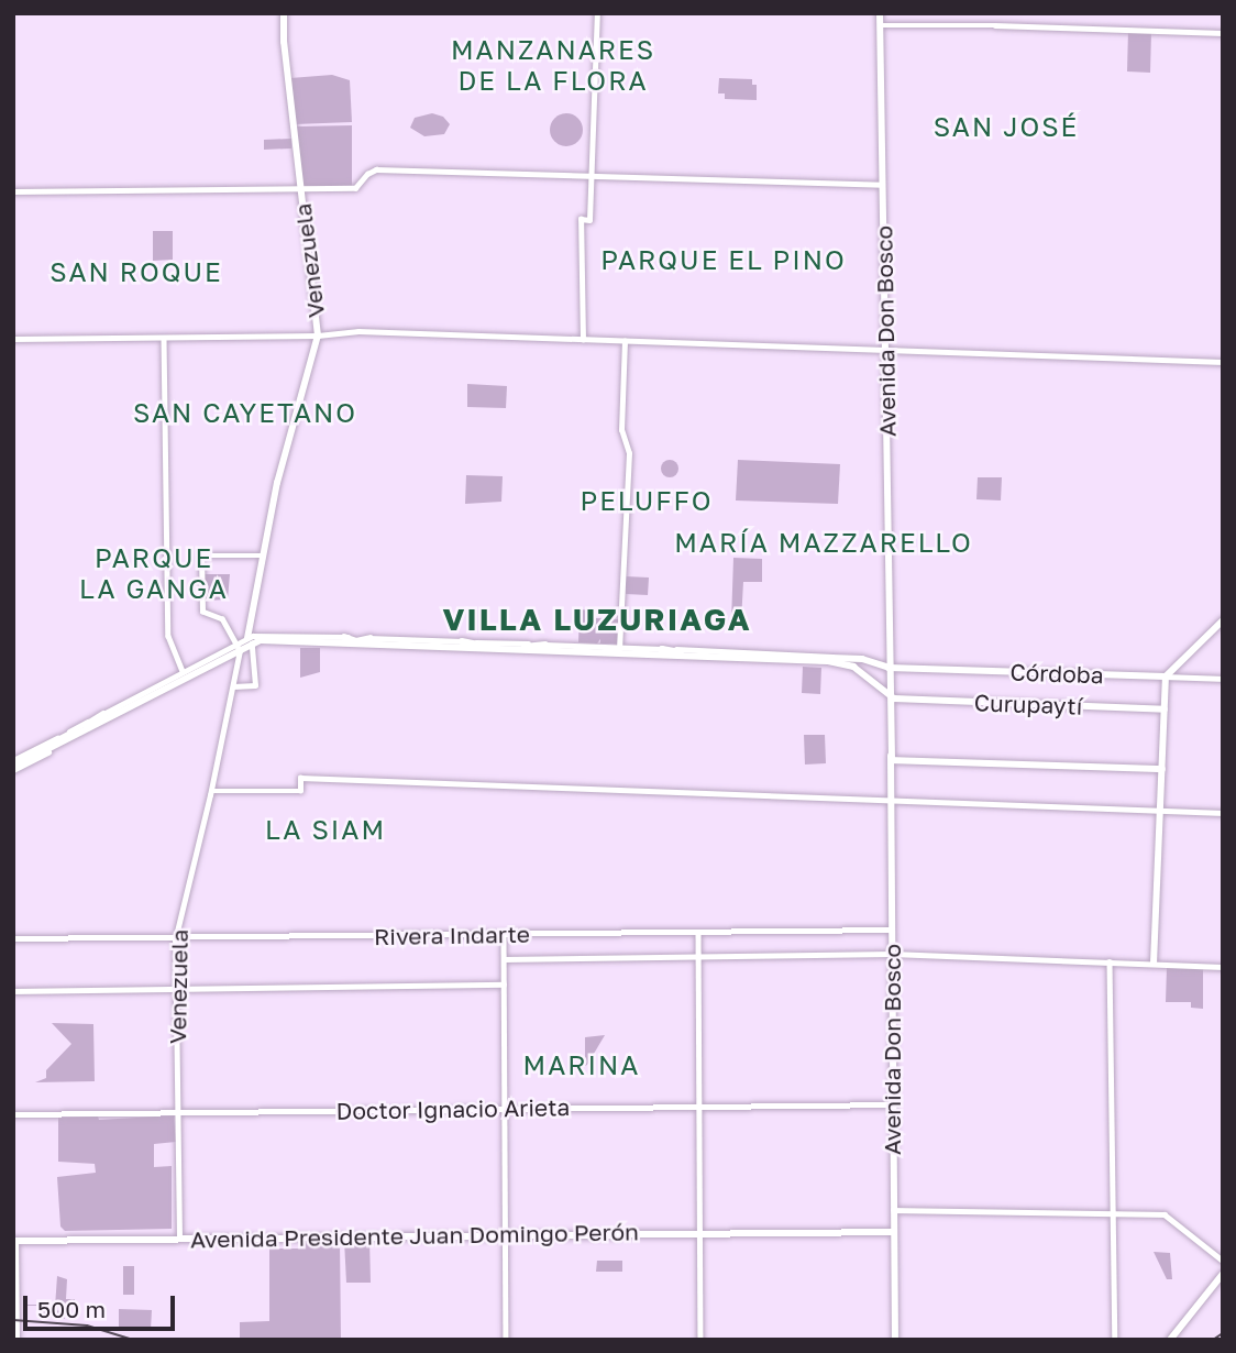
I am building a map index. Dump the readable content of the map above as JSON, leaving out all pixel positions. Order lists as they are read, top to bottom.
{
  "streets": {
    "main road": [
      "Venezuela",
      "Avenida Don Bosco",
      "Córdoba",
      "Curupaytí",
      "Avenida Presidente Juan Domingo Perón"
    ],
    "street": ["Rivera Indarte", "Doctor Ignacio Arieta"]
  },
  "crossings": [
    ["Venezuela", "Rivera Indarte"],
    ["Venezuela", "Doctor Ignacio Arieta"],
    ["Venezuela", "Avenida Presidente Juan Domingo Perón"],
    ["Avenida Don Bosco", "Córdoba"],
    ["Avenida Don Bosco", "Curupaytí"],
    ["Avenida Don Bosco", "Rivera Indarte"],
    ["Avenida Don Bosco", "Doctor Ignacio Arieta"],
    ["Avenida Don Bosco", "Avenida Presidente Juan Domingo Perón"]
  ],
  "districts": [
    "MANZANARES DE LA FLORA",
    "SAN JOSÉ",
    "PARQUE EL PINO",
    "SAN ROQUE",
    "SAN CAYETANO",
    "PELUFFO",
    "MARÍA MAZZARELLO",
    "PARQUE LA GANGA",
    "VILLA LUZURIAGA",
    "LA SIAM",
    "MARINA"
  ],
  "scale_bar": "500 m"
}
